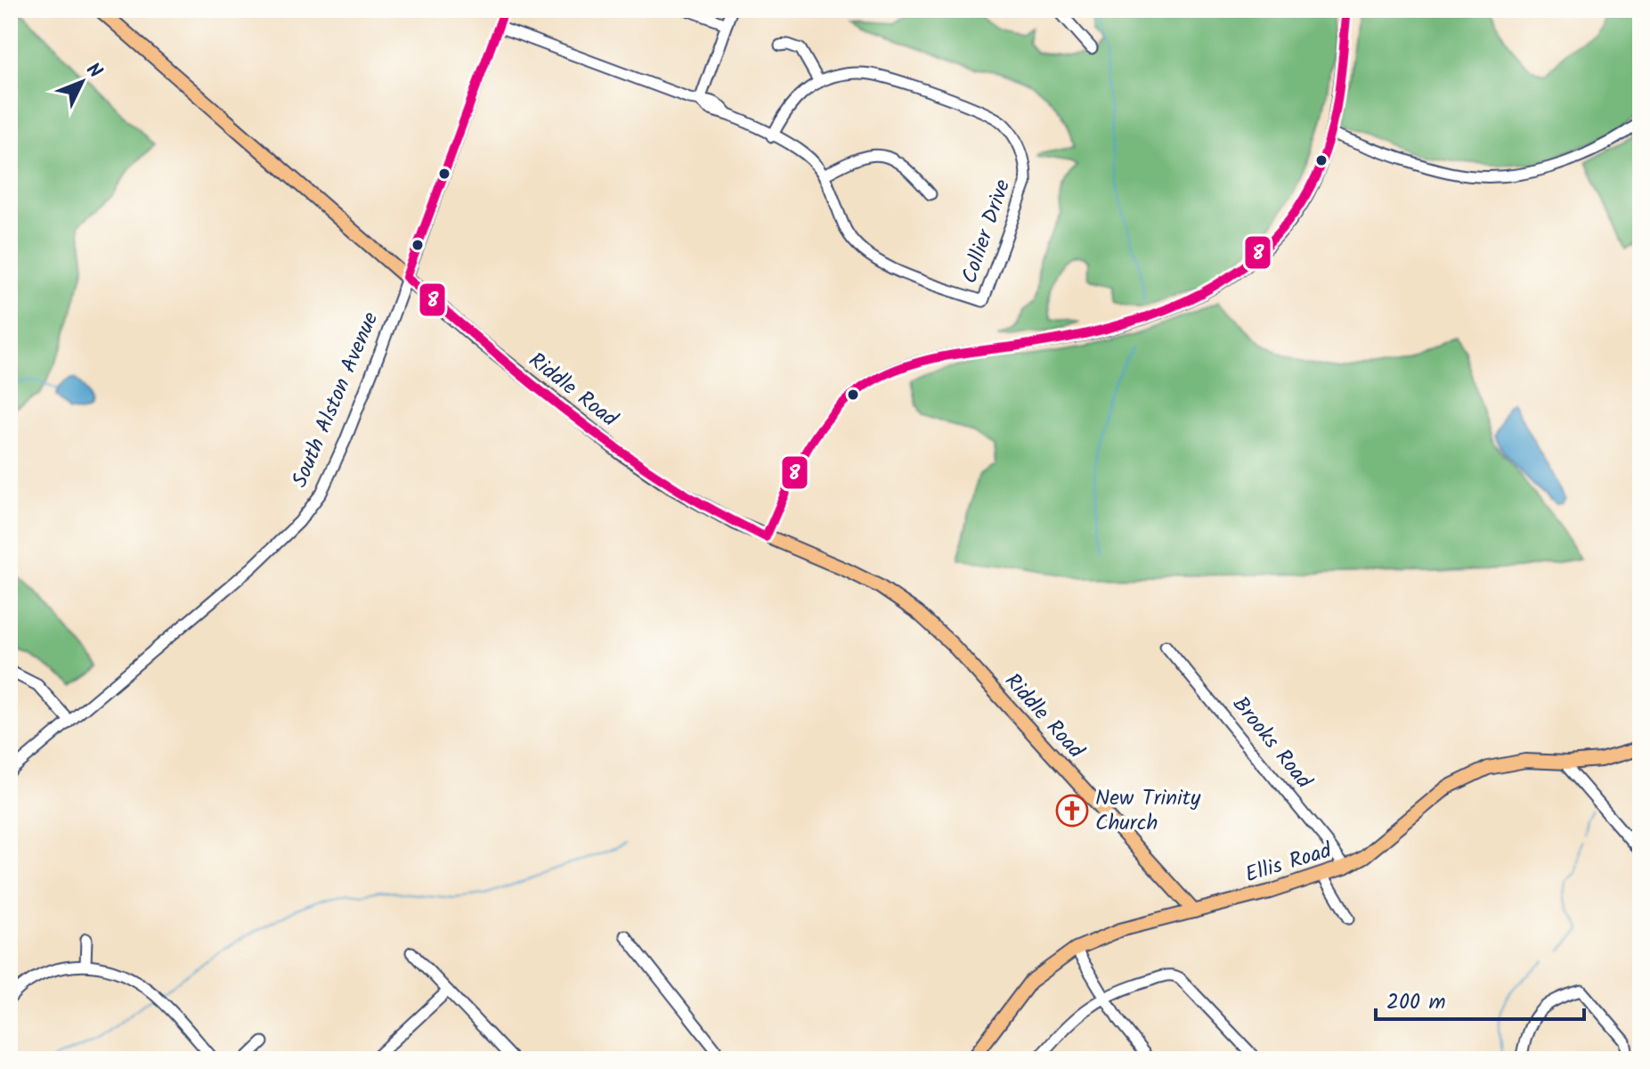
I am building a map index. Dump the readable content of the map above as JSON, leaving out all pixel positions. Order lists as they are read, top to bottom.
{
  "streets": {
    "main road": ["Riddle Road", "Ellis Road"],
    "street": ["Collier Drive", "South Alston Avenue", "Brooks Road"]
  },
  "crossings": [
    ["Collier Drive", "South Alston Avenue"],
    ["Riddle Road", "South Alston Avenue"],
    ["Riddle Road", "Ellis Road"],
    ["Brooks Road", "Ellis Road"]
  ],
  "places": {
    "church": ["New Trinity Church"]
  },
  "lines": ["transit line 8"],
  "scale_bar": "200 m",
  "north": "top right"
}
